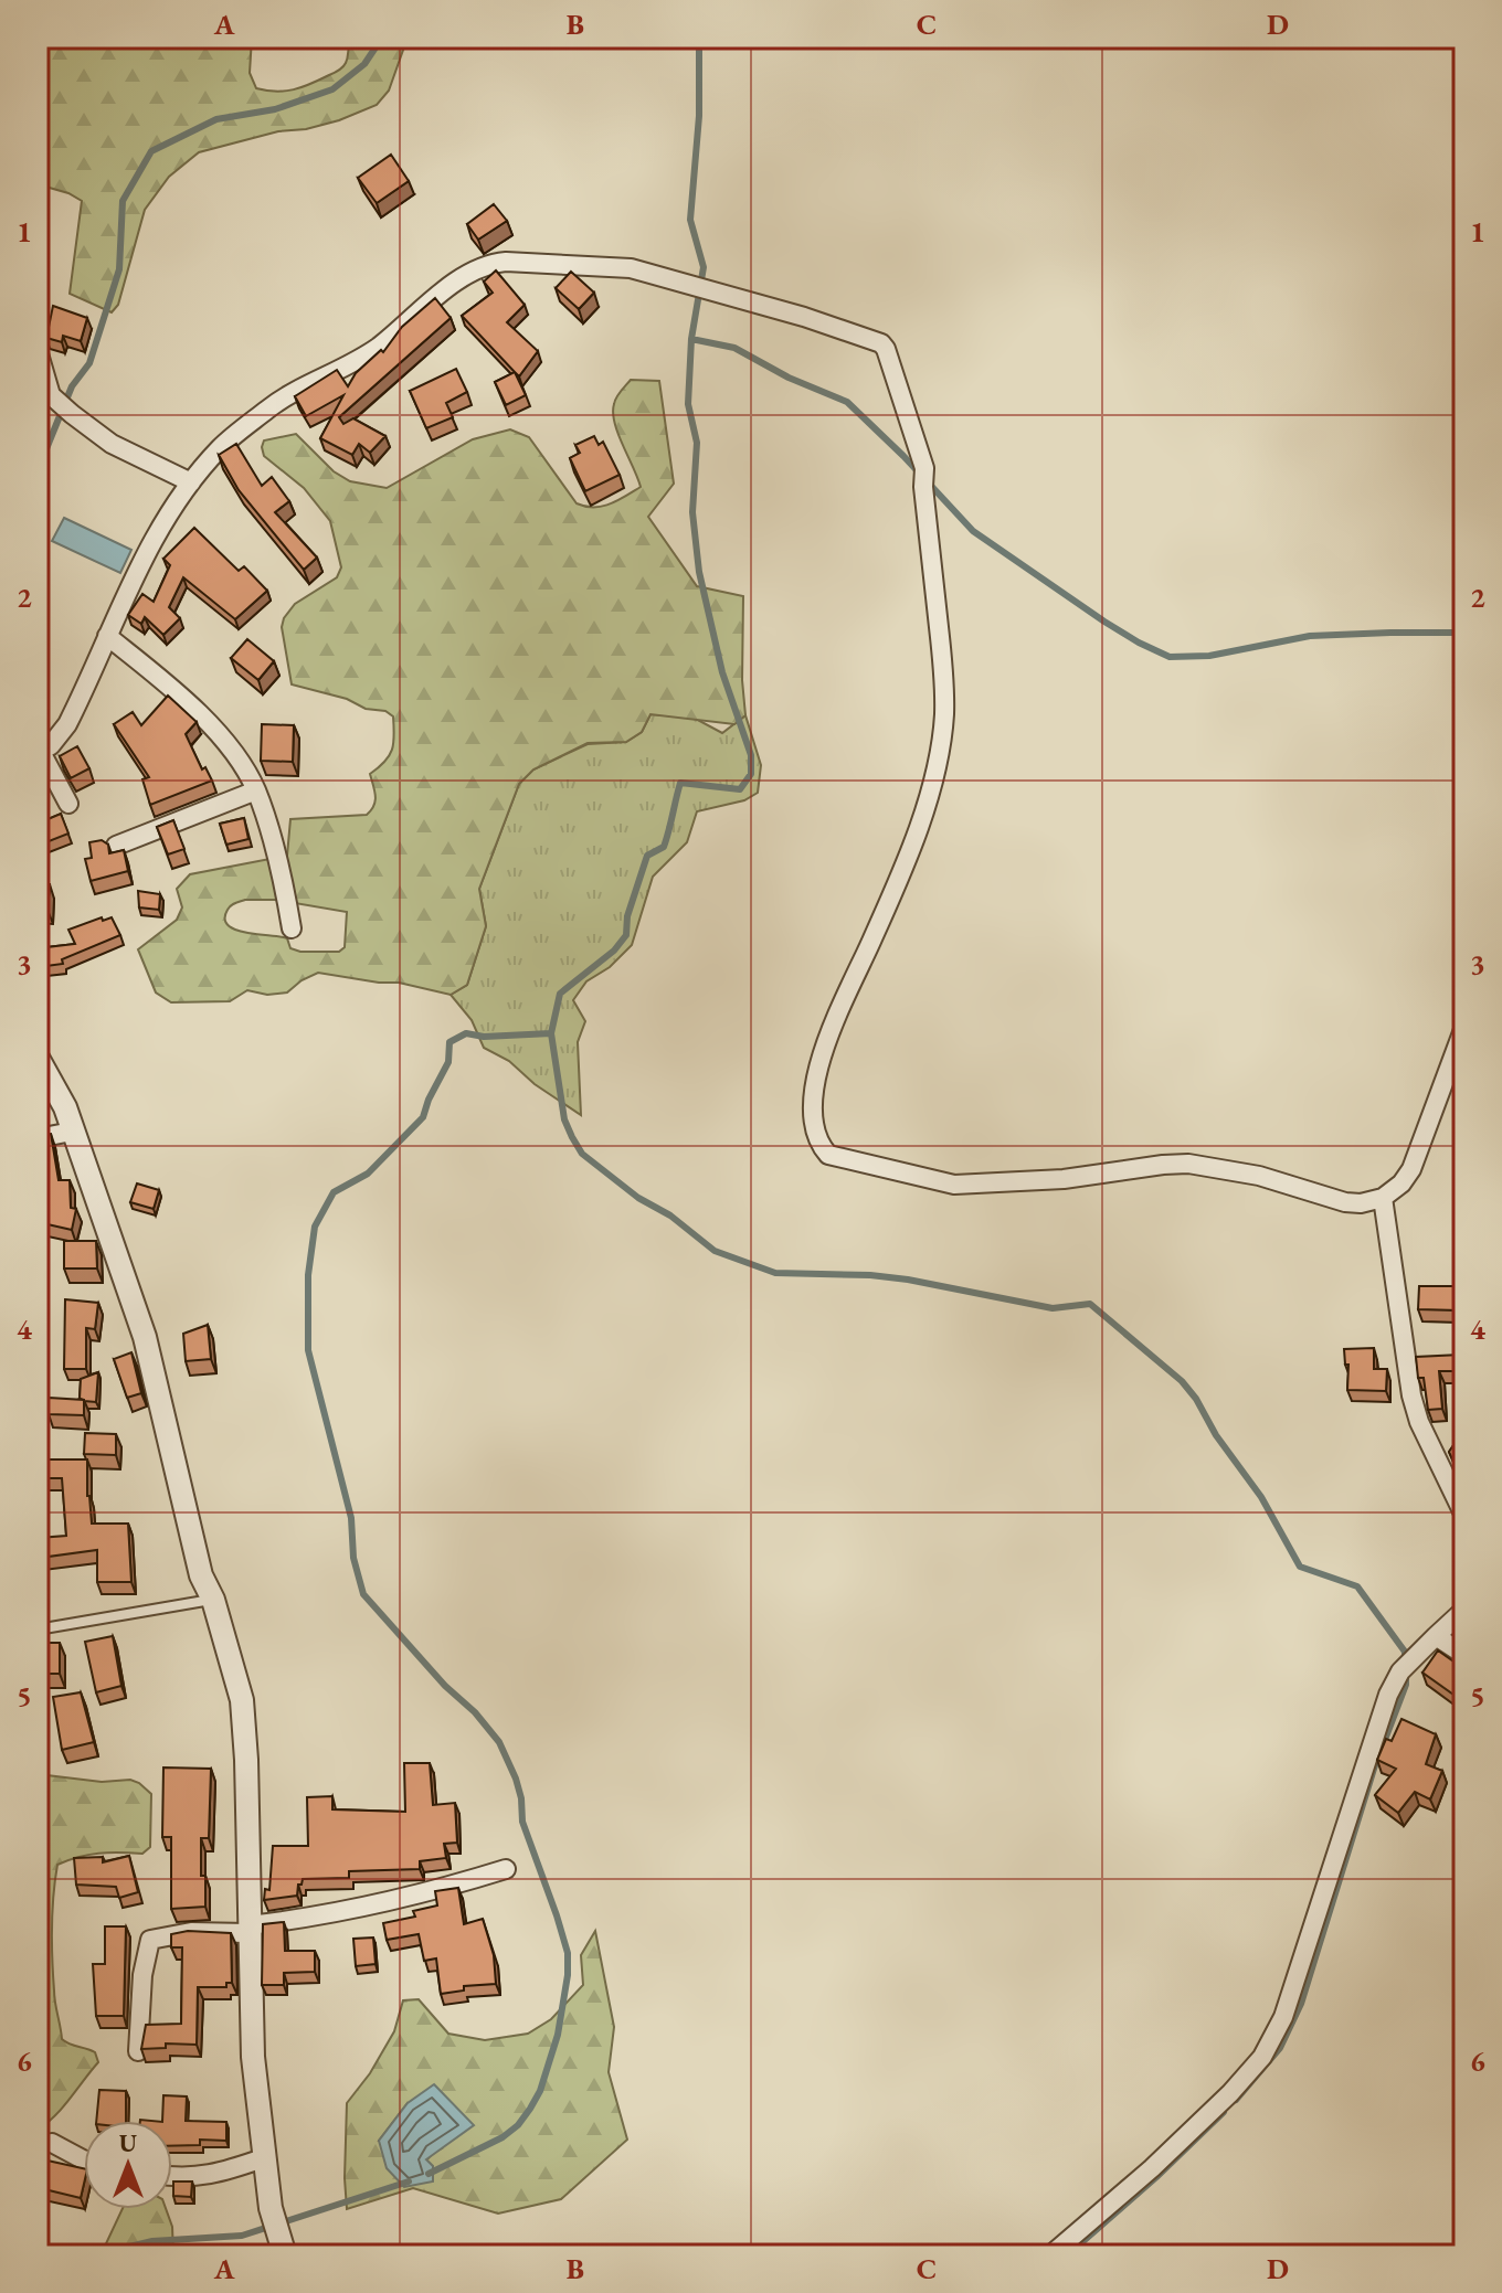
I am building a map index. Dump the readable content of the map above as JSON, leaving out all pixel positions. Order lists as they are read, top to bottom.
{
  "north": "top",
  "grid": {
    "columns": [
      "A",
      "B",
      "C",
      "D"
    ],
    "rows": [
      "1",
      "2",
      "3",
      "4",
      "5",
      "6"
    ]
  }
}
